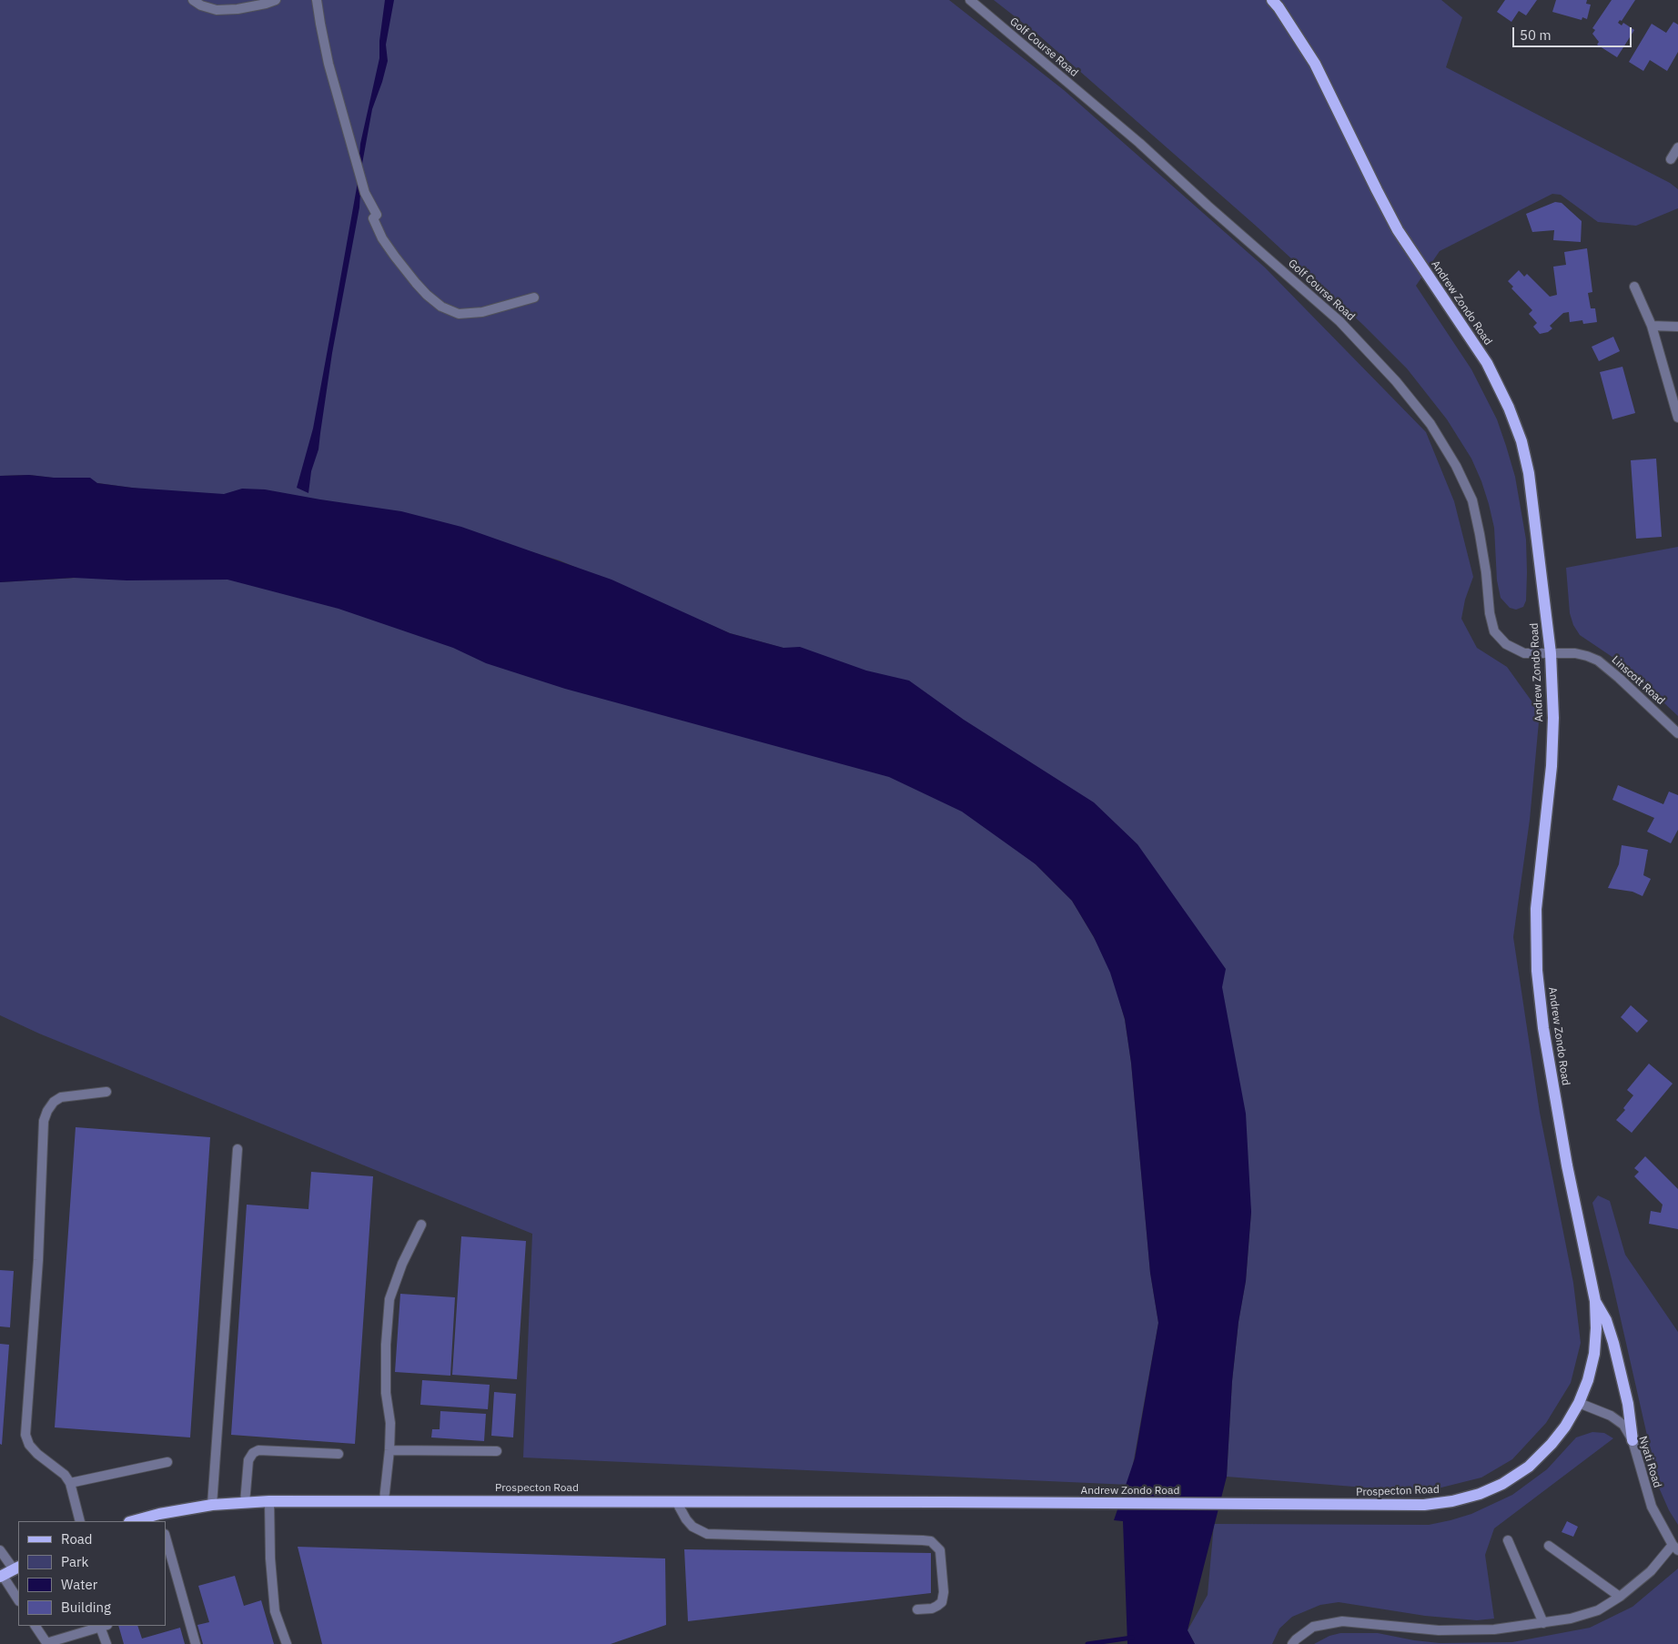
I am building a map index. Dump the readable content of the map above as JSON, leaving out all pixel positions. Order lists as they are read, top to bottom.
{
  "streets": {
    "main road": ["Andrew Zondo Road", "Prospecton Road"],
    "street": ["Golf Course Road", "Linscott Road", "Nyati Road"]
  },
  "crossings": [
    ["Golf Course Road", "Andrew Zondo Road"],
    ["Golf Course Road", "Linscott Road"],
    ["Andrew Zondo Road", "Linscott Road"],
    ["Andrew Zondo Road", "Nyati Road"],
    ["Andrew Zondo Road", "Prospecton Road"],
    ["Nyati Road", "Prospecton Road"]
  ],
  "legend": [
    "Road",
    "Park",
    "Water",
    "Building"
  ],
  "scale_bar": "50 m"
}
